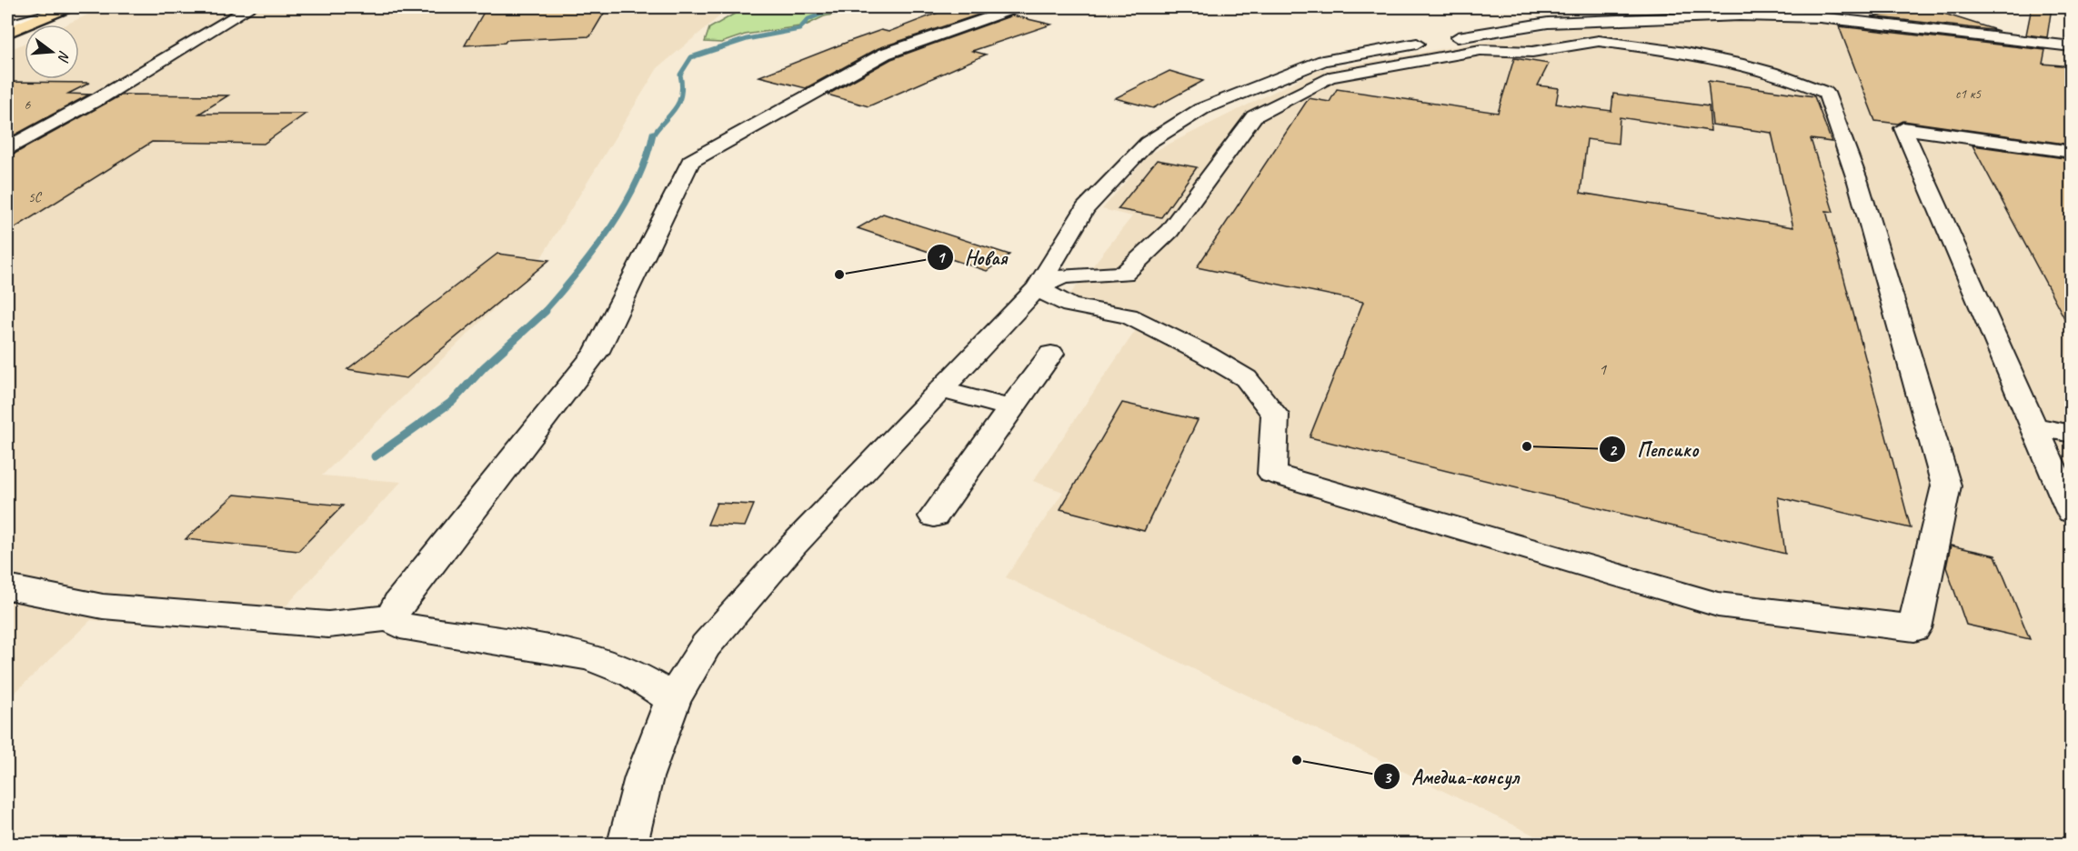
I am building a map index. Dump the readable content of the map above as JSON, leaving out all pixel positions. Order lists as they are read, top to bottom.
{
  "places": ["Новая", "Пепсико", "Амедиа-консул"],
  "house_numbers": [
    "с1 к5",
    "6",
    "5С",
    "1"
  ],
  "north": "right"
}
